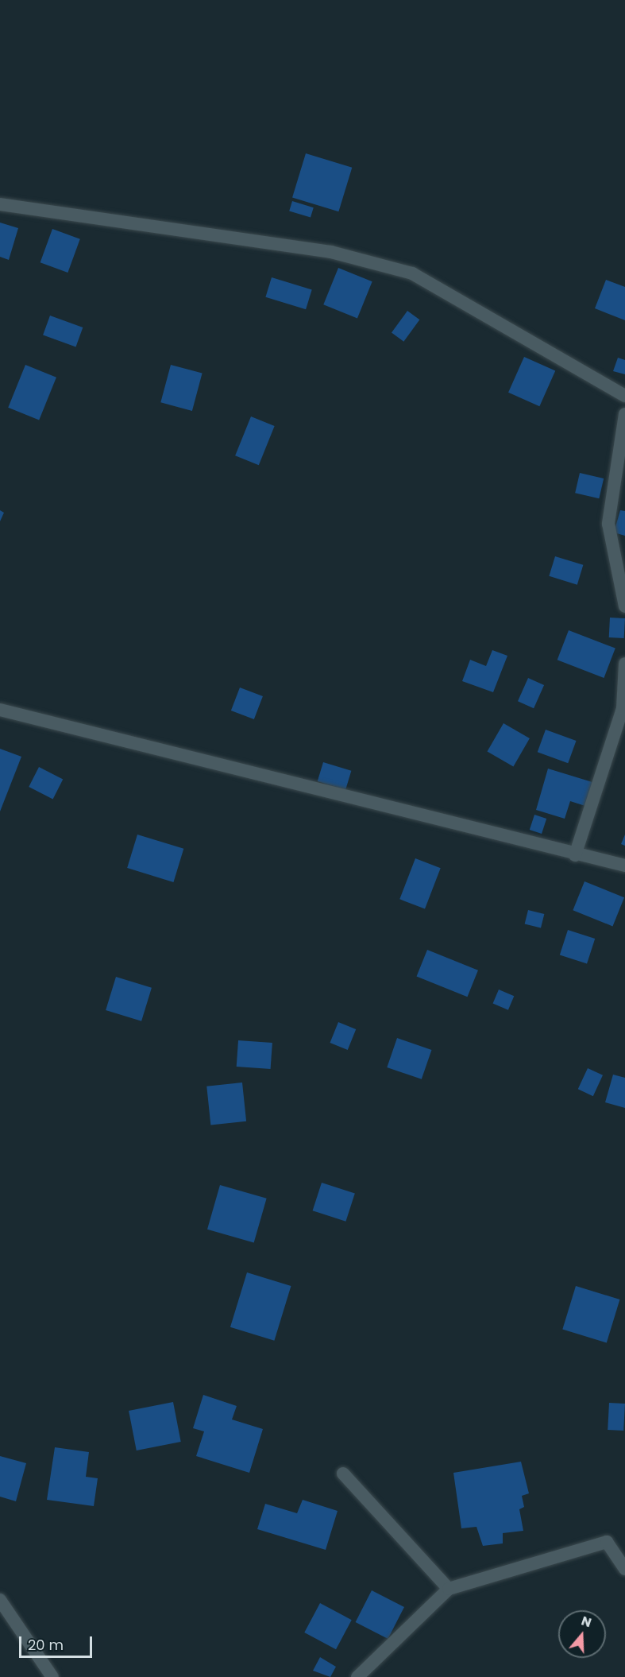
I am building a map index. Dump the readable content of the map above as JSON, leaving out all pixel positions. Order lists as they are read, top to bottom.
{
  "scale_bar": "20 m",
  "north": "top"
}
